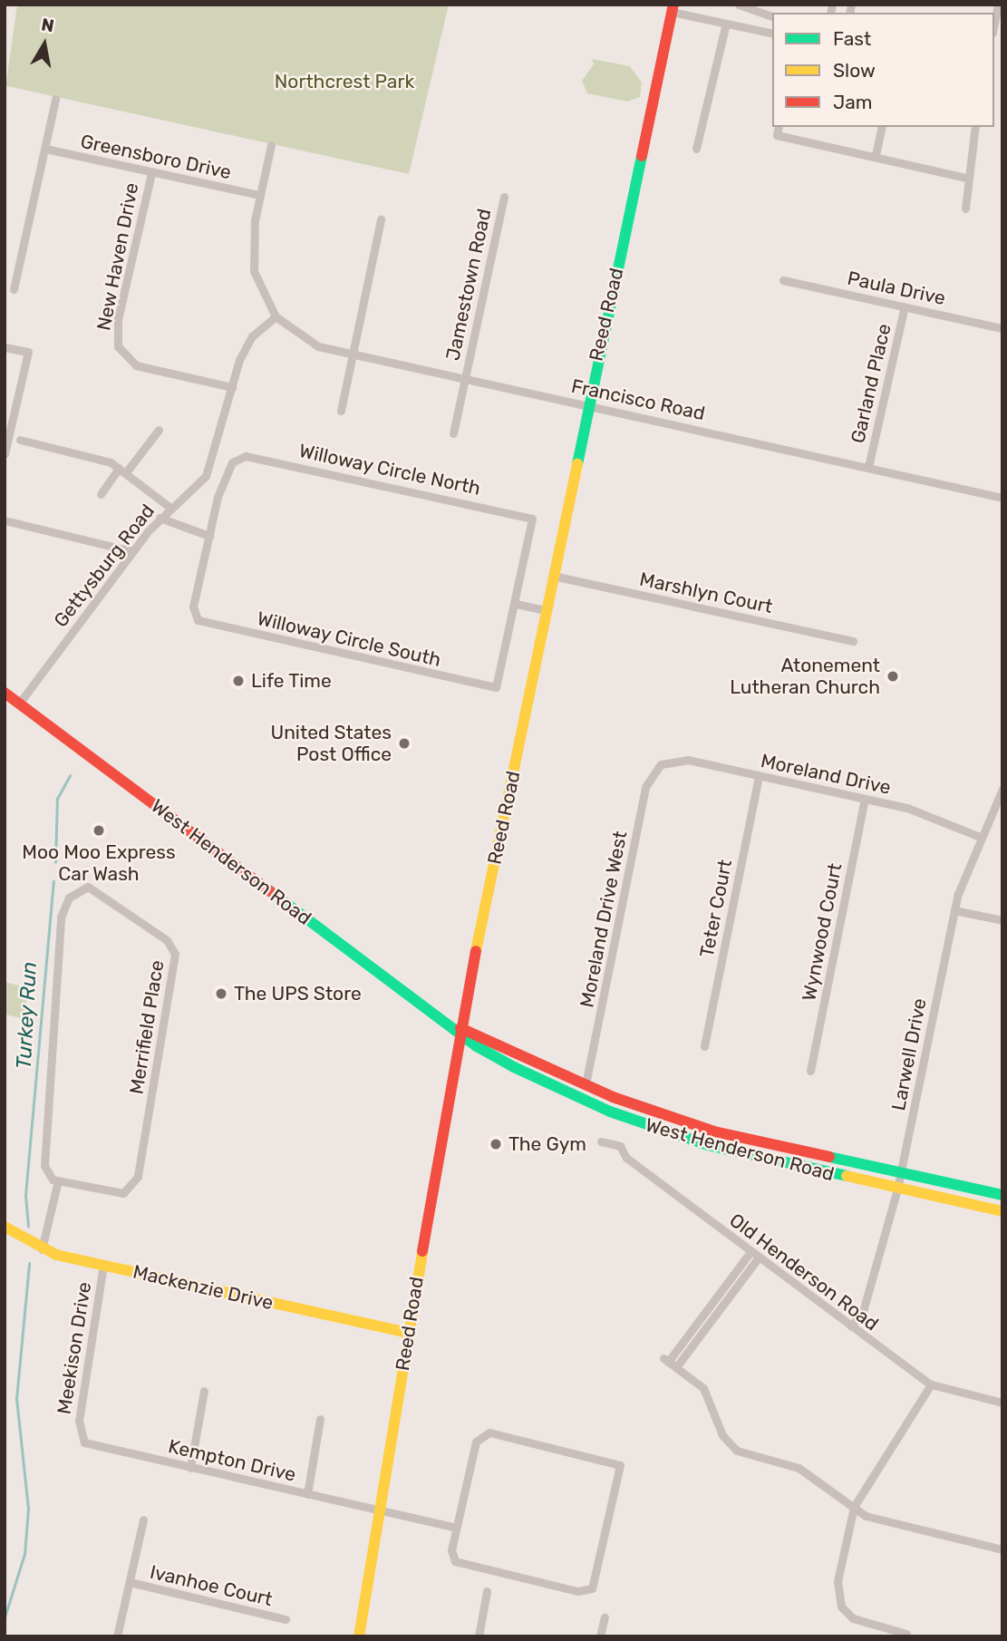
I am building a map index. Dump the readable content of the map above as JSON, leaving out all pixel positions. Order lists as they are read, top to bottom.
{
  "streets": {
    "main road": ["Reed Road", "West Henderson Road", "Mackenzie Drive"],
    "street": [
      "Greensboro Drive",
      "New Haven Drive",
      "Jamestown Road",
      "Paula Drive",
      "Garland Place",
      "Francisco Road",
      "Willoway Circle North",
      "Gettysburg Road",
      "Marshlyn Court",
      "Willoway Circle South",
      "Moreland Drive",
      "Teter Court",
      "Moreland Drive West",
      "Wynwood Court",
      "Merrifield Place",
      "Larwell Drive",
      "Old Henderson Road",
      "Meekison Drive",
      "Kempton Drive",
      "Ivanhoe Court"
    ]
  },
  "crossings": [
    ["Greensboro Drive", "New Haven Drive"],
    ["New Haven Drive", "Gettysburg Road"],
    ["Jamestown Road", "Francisco Road"],
    ["Paula Drive", "Garland Place"],
    ["Reed Road", "Francisco Road"],
    ["Reed Road", "Marshlyn Court"],
    ["Reed Road", "West Henderson Road"],
    ["Reed Road", "Mackenzie Drive"],
    ["Reed Road", "Kempton Drive"],
    ["Garland Place", "Francisco Road"],
    ["Francisco Road", "Gettysburg Road"],
    ["Willoway Circle North", "Willoway Circle South"],
    ["Gettysburg Road", "West Henderson Road"],
    ["Moreland Drive", "Teter Court"],
    ["Moreland Drive", "Moreland Drive West"],
    ["Moreland Drive", "Wynwood Court"],
    ["Moreland Drive", "Larwell Drive"],
    ["West Henderson Road", "Moreland Drive West"],
    ["West Henderson Road", "Larwell Drive"],
    ["Larwell Drive", "Old Henderson Road"],
    ["Mackenzie Drive", "Meekison Drive"],
    ["Meekison Drive", "Kempton Drive"]
  ],
  "water": ["Turkey Run"],
  "parks": ["Northcrest Park"],
  "places": [
    "Atonement Lutheran Church",
    "Life Time",
    "United States Post Office",
    "Moo Moo Express Car Wash",
    "The UPS Store",
    "The Gym"
  ],
  "legend": ["Fast", "Slow", "Jam"],
  "north": "top"
}
